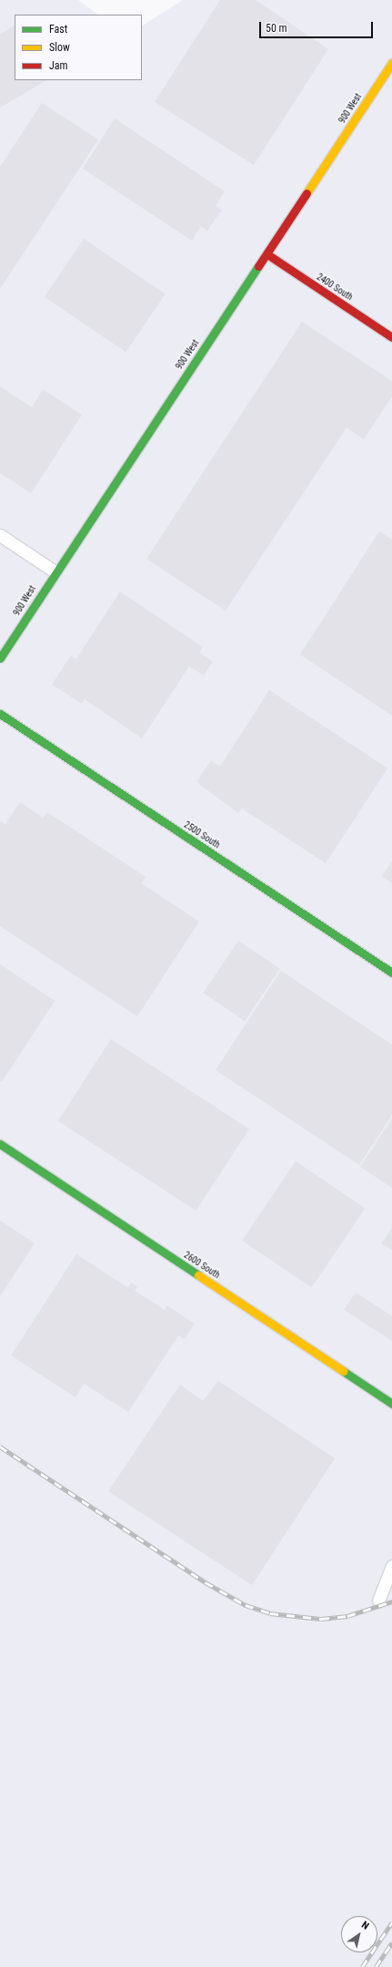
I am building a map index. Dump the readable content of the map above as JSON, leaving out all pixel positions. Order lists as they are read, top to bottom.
{
  "streets": {
    "street": [
      "900 West",
      "2400 South",
      "2500 South",
      "2600 South"
    ]
  },
  "crossings": [
    ["900 West", "2400 South"]
  ],
  "legend": ["Fast", "Slow", "Jam"],
  "scale_bar": "50 m",
  "north": "top right"
}
